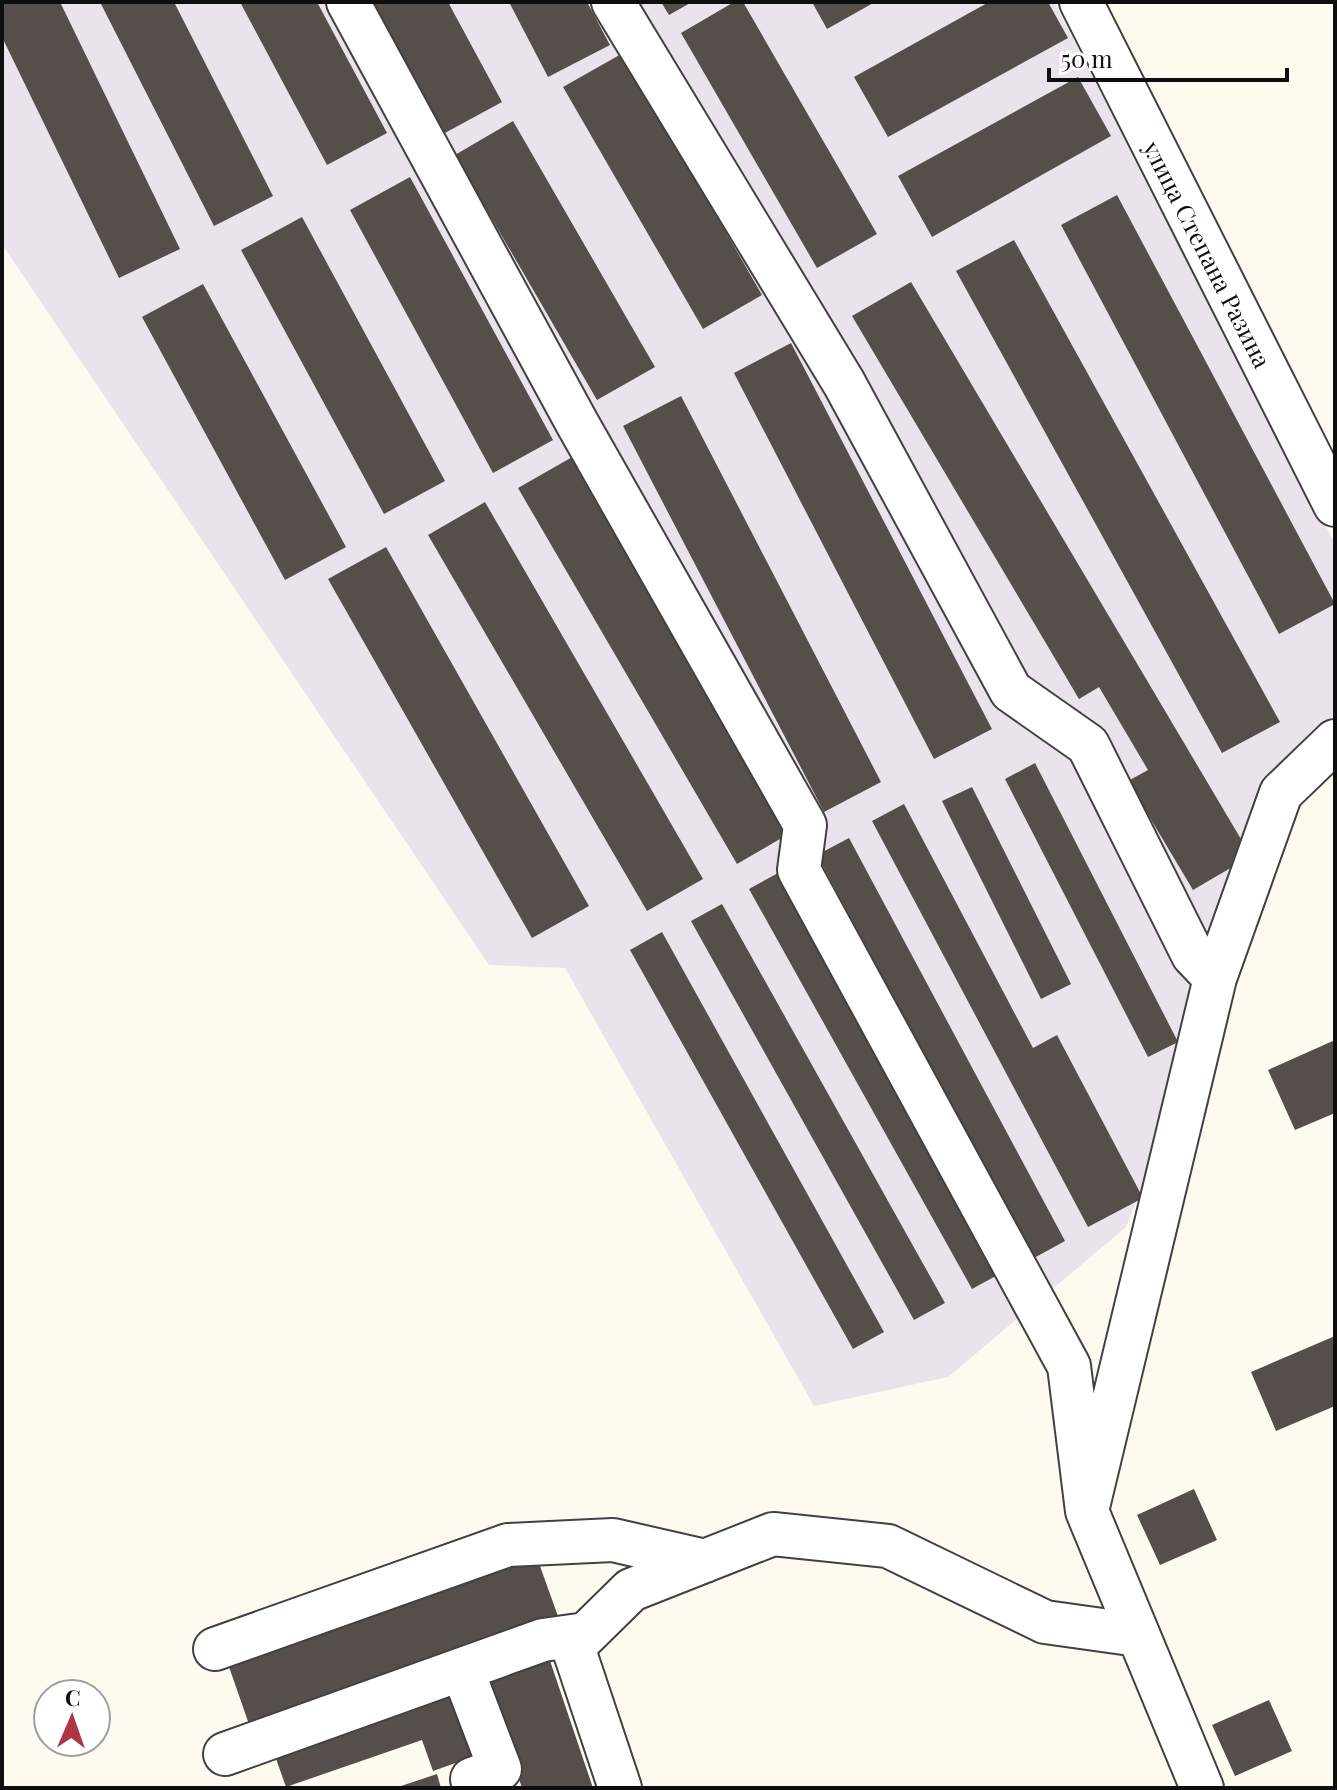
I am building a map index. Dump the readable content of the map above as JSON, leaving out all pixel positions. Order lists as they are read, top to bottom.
{
  "streets": {
    "street": ["улица Степана Разина"]
  },
  "scale_bar": "50 m",
  "north": "top"
}
